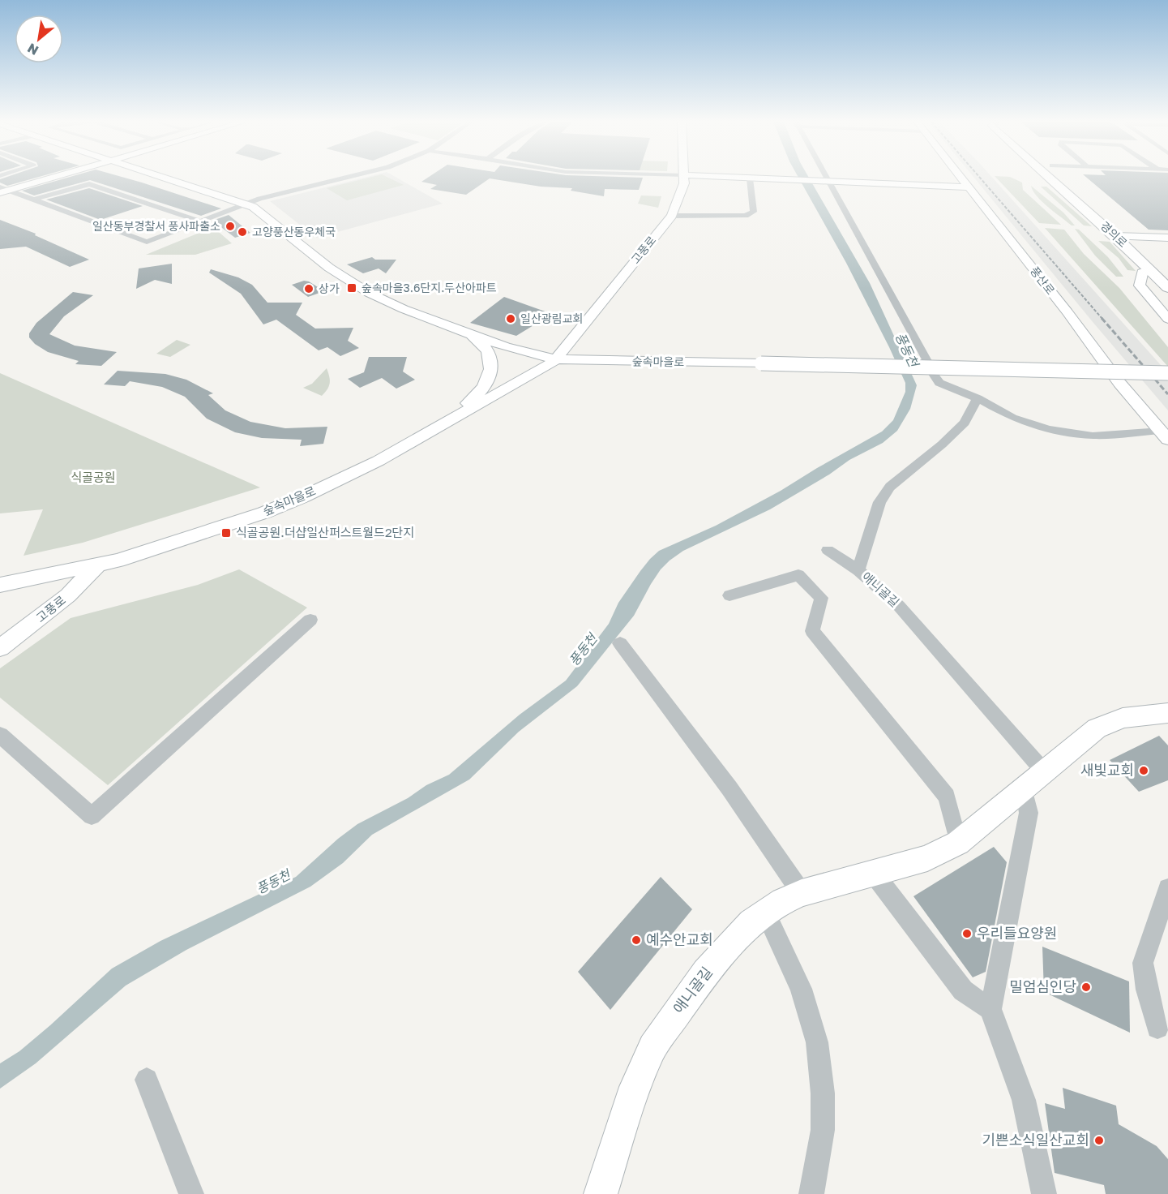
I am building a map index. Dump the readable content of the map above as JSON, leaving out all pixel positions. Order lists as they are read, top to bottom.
{
  "streets": {
    "main road": [
      "경의로",
      "고풍로",
      "풍산로",
      "숲속마을로",
      "애니골길"
    ]
  },
  "crossings": [
    ["고풍로", "숲속마을로"]
  ],
  "water": ["풍동천"],
  "parks": ["식골공원"],
  "places": {
    "other": [
      "일산동부경찰서 풍사파출소",
      "고양풍산동우체국",
      "상가",
      "일산광림교회",
      "새빛교회",
      "우리들요양원",
      "예수안교회",
      "밀엄심인당",
      "기쁜소식일산교회"
    ],
    "transit": ["숲속마을3.6단지.두산아파트", "식골공원.더샵일산퍼스트월드2단지"]
  },
  "north": "bottom left"
}
